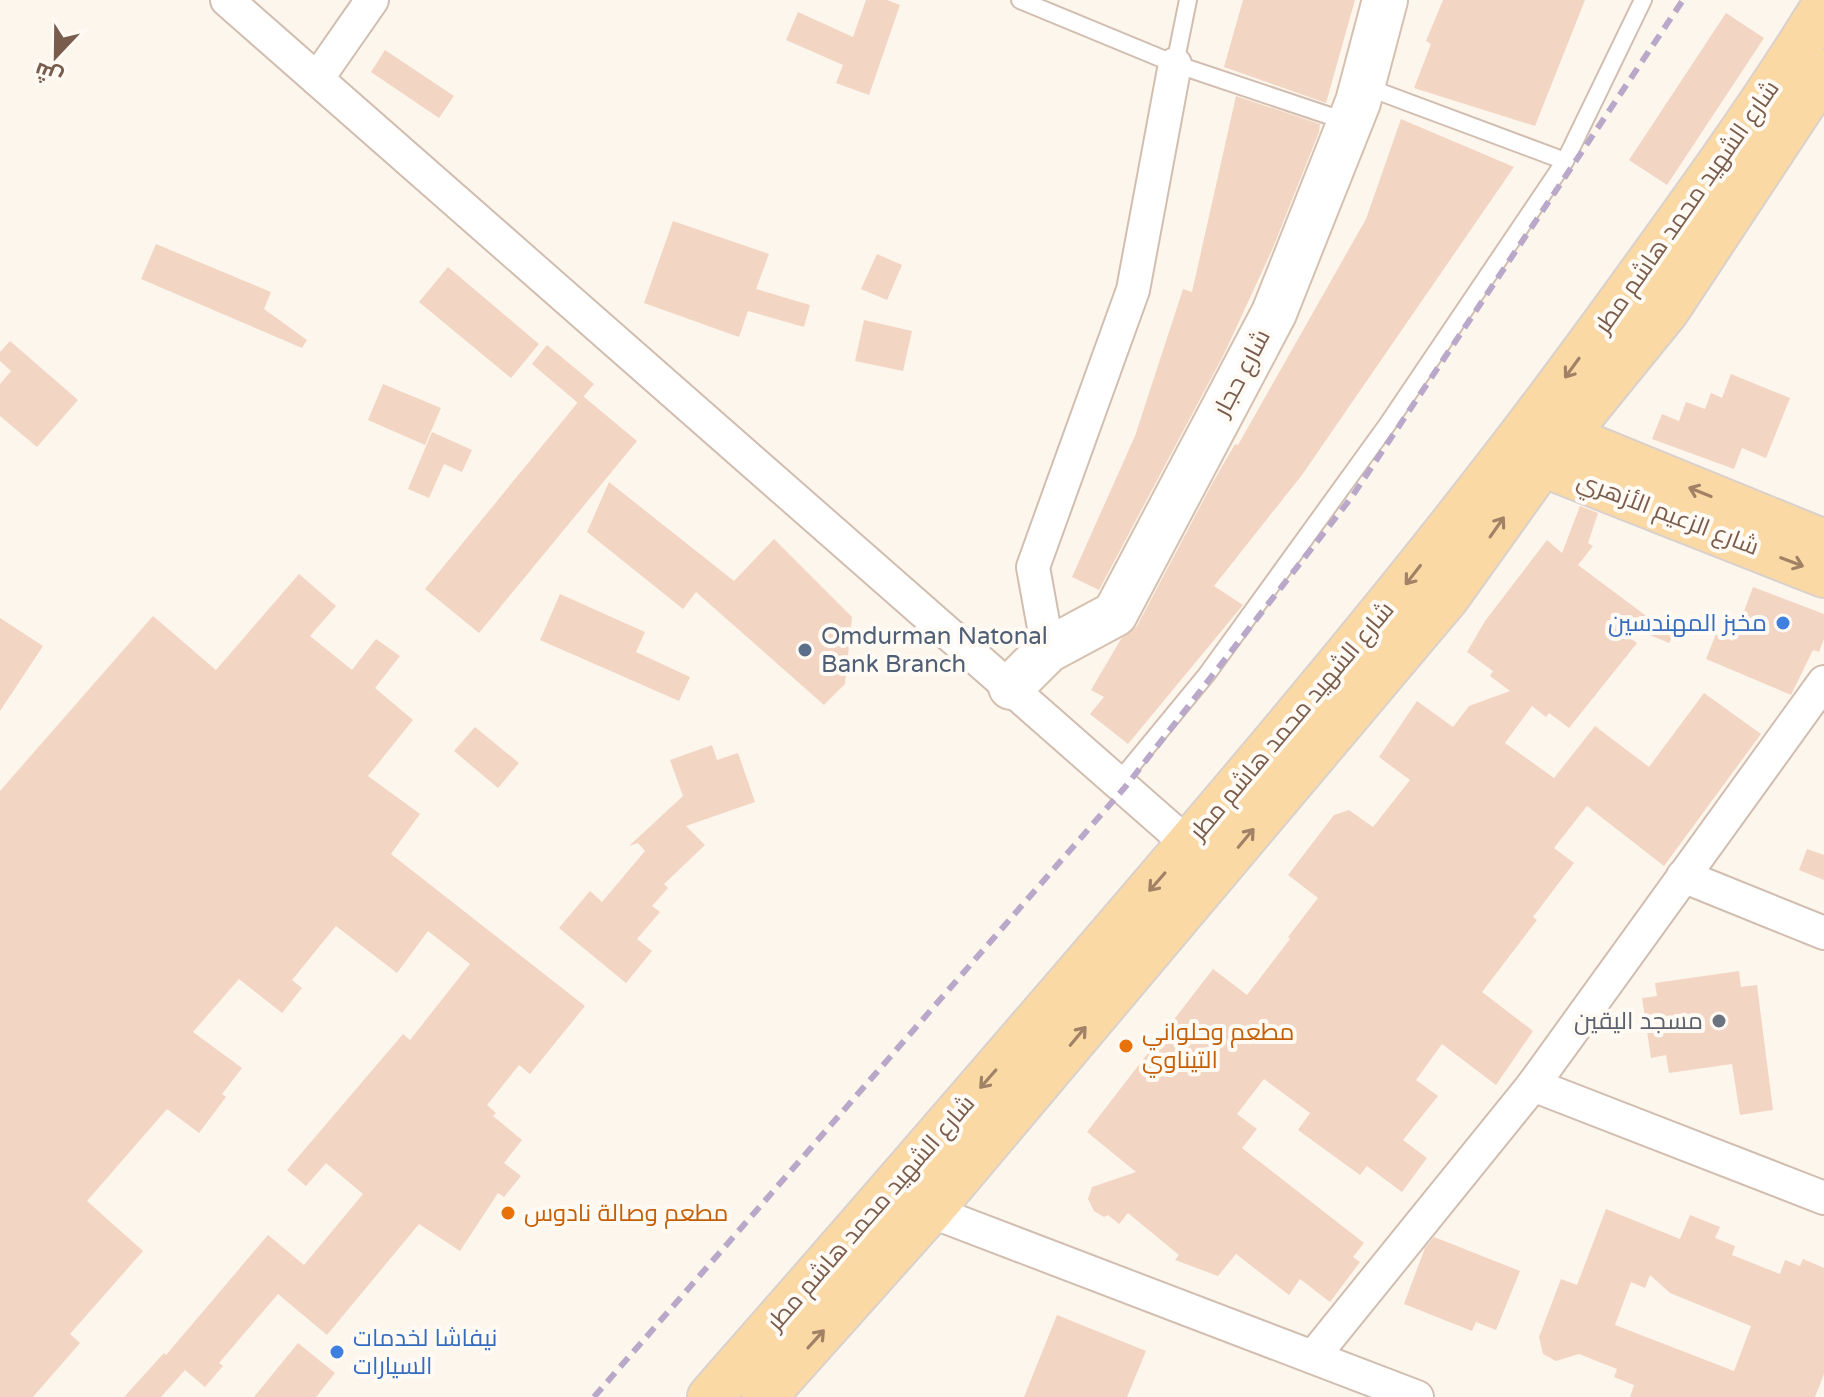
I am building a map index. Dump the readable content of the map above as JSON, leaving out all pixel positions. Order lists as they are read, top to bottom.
{
  "streets": {
    "main road": ["شارع الشهيد محمد هاشم مطر", "شارع الزعيم الأزهري"],
    "street": ["شارع حجار"]
  },
  "crossings": [
    ["شارع الشهيد محمد هاشم مطر", "شارع الزعيم الأزهري"]
  ],
  "places": [
    "مخبز المهندسين",
    "Omdurman Natonal Bank Branch",
    "مسجد اليقين",
    "مطعم وحلواني التيناوي",
    "مطعم وصالة نادوس",
    "نيفاشا لخدمات السيارات"
  ],
  "north": "bottom"
}
